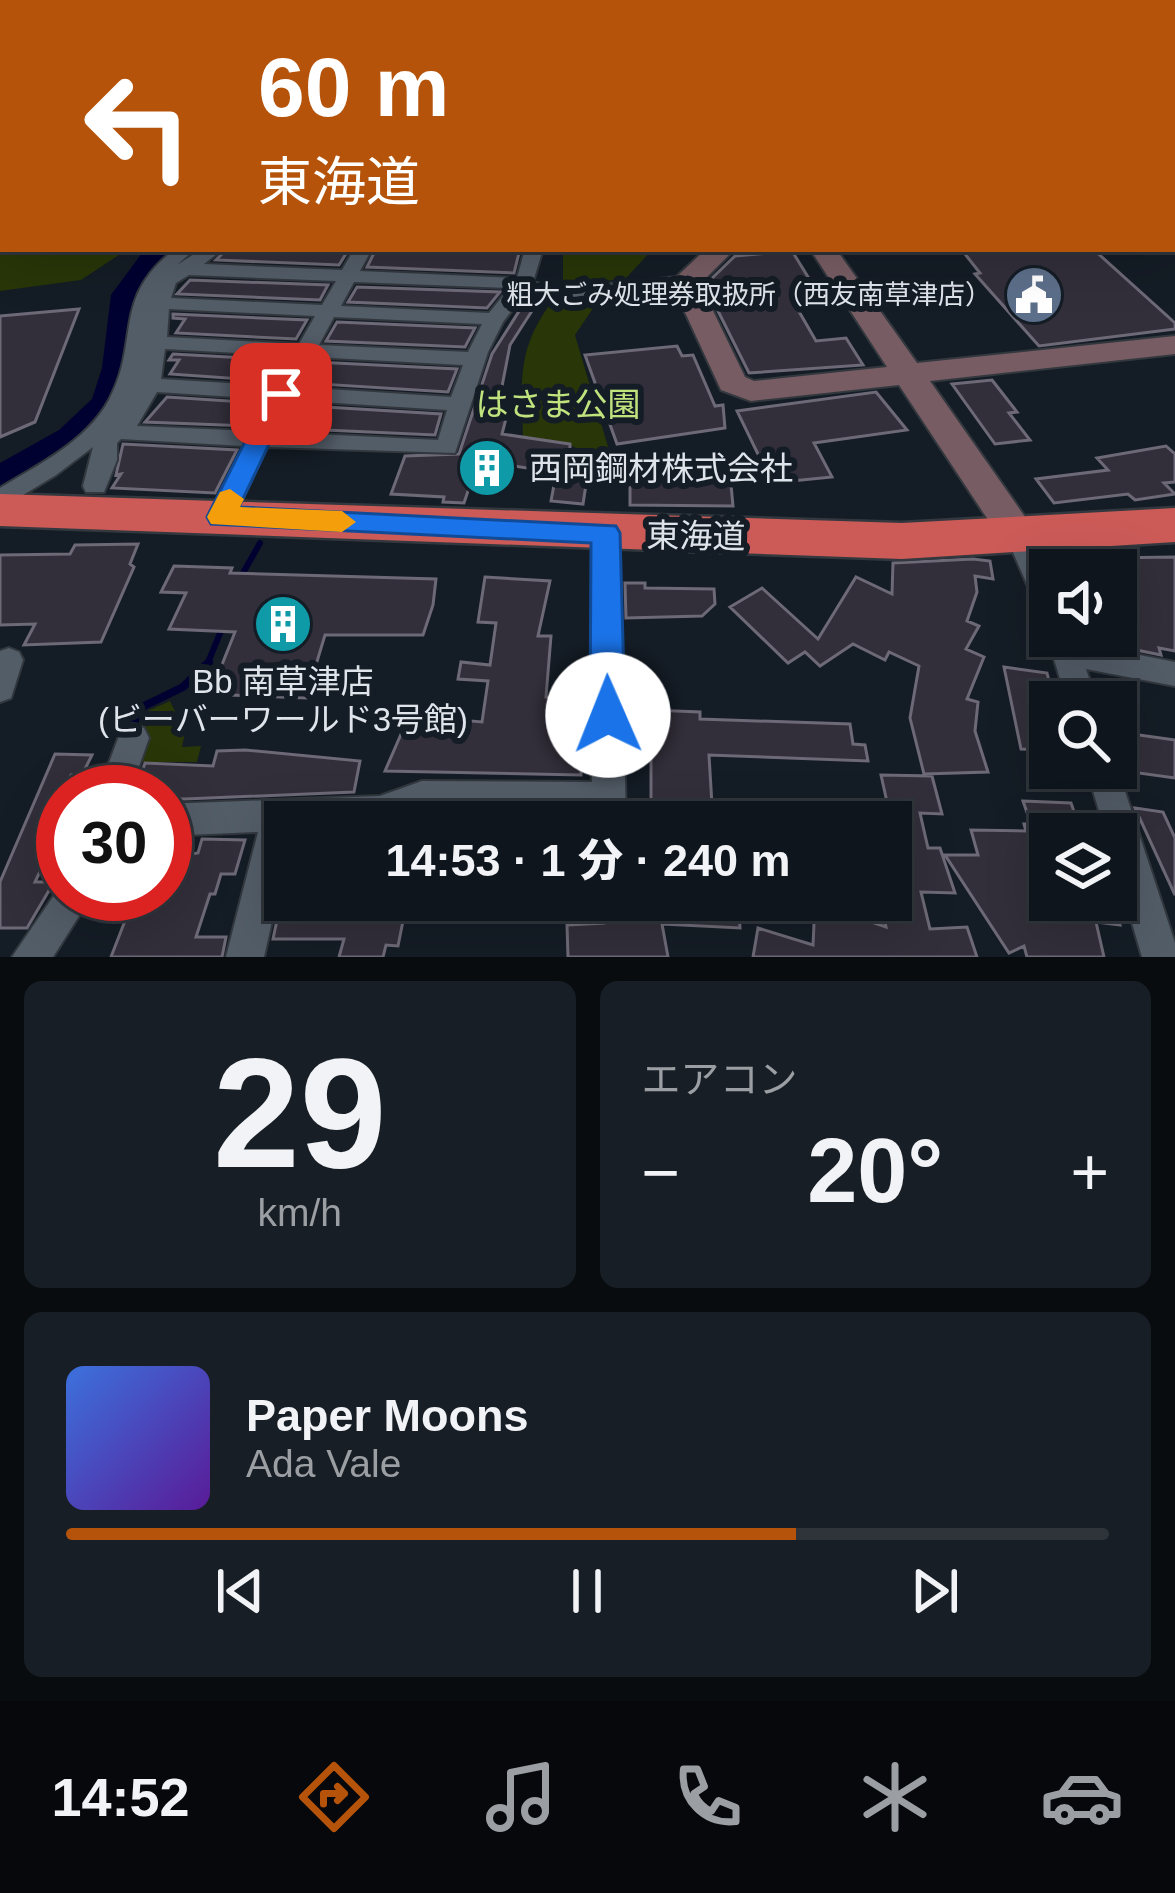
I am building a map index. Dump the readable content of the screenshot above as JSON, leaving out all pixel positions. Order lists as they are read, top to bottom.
{
  "streets": {
    "highway": ["東海道"]
  },
  "parks": ["はさま公園"],
  "places": {
    "public building": ["粗大ごみ処理券取扱所（西友南草津店）"],
    "building": ["西岡鋼材株式会社", "Bb 南草津店 (ビーバーワールド3号館)"]
  },
  "page": {
    "turn": ["60 m", "東海道"],
    "limit": "30",
    "trip": "14:53 · 1 分 · 240 m",
    "tile": [
      ["29", "km/h"],
      "エアコン"
    ],
    "heat": ["−", "20°", "+"],
    "song": ["Paper Moons", "Ada Vale"],
    "tabs": "14:52"
  }
}
